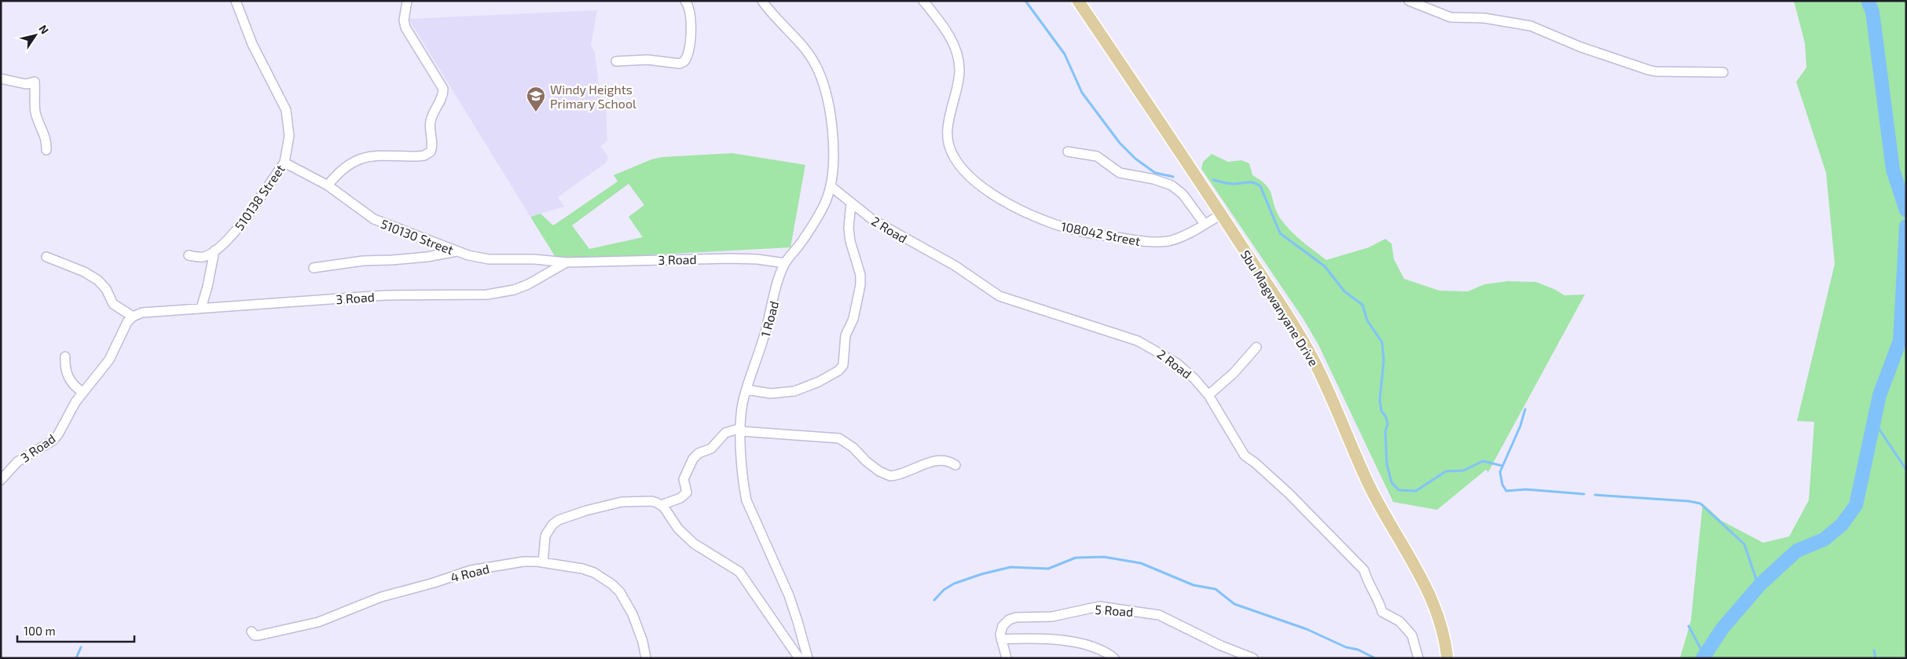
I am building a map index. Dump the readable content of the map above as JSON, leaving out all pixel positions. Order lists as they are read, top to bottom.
{
  "streets": {
    "main road": ["Sbu Magwanyane Drive"],
    "street": [
      "510138 Street",
      "2 Road",
      "108042 Street",
      "510130 Street",
      "3 Road",
      "1 Road",
      "4 Road",
      "5 Road"
    ]
  },
  "crossings": [
    ["510138 Street", "510130 Street"],
    ["2 Road", "1 Road"],
    ["108042 Street", "Sbu Magwanyane Drive"],
    ["510130 Street", "3 Road"],
    ["3 Road", "1 Road"]
  ],
  "places": {
    "school or university": ["Windy Heights Primary School"]
  },
  "scale_bar": "100 m",
  "north": "top right"
}
